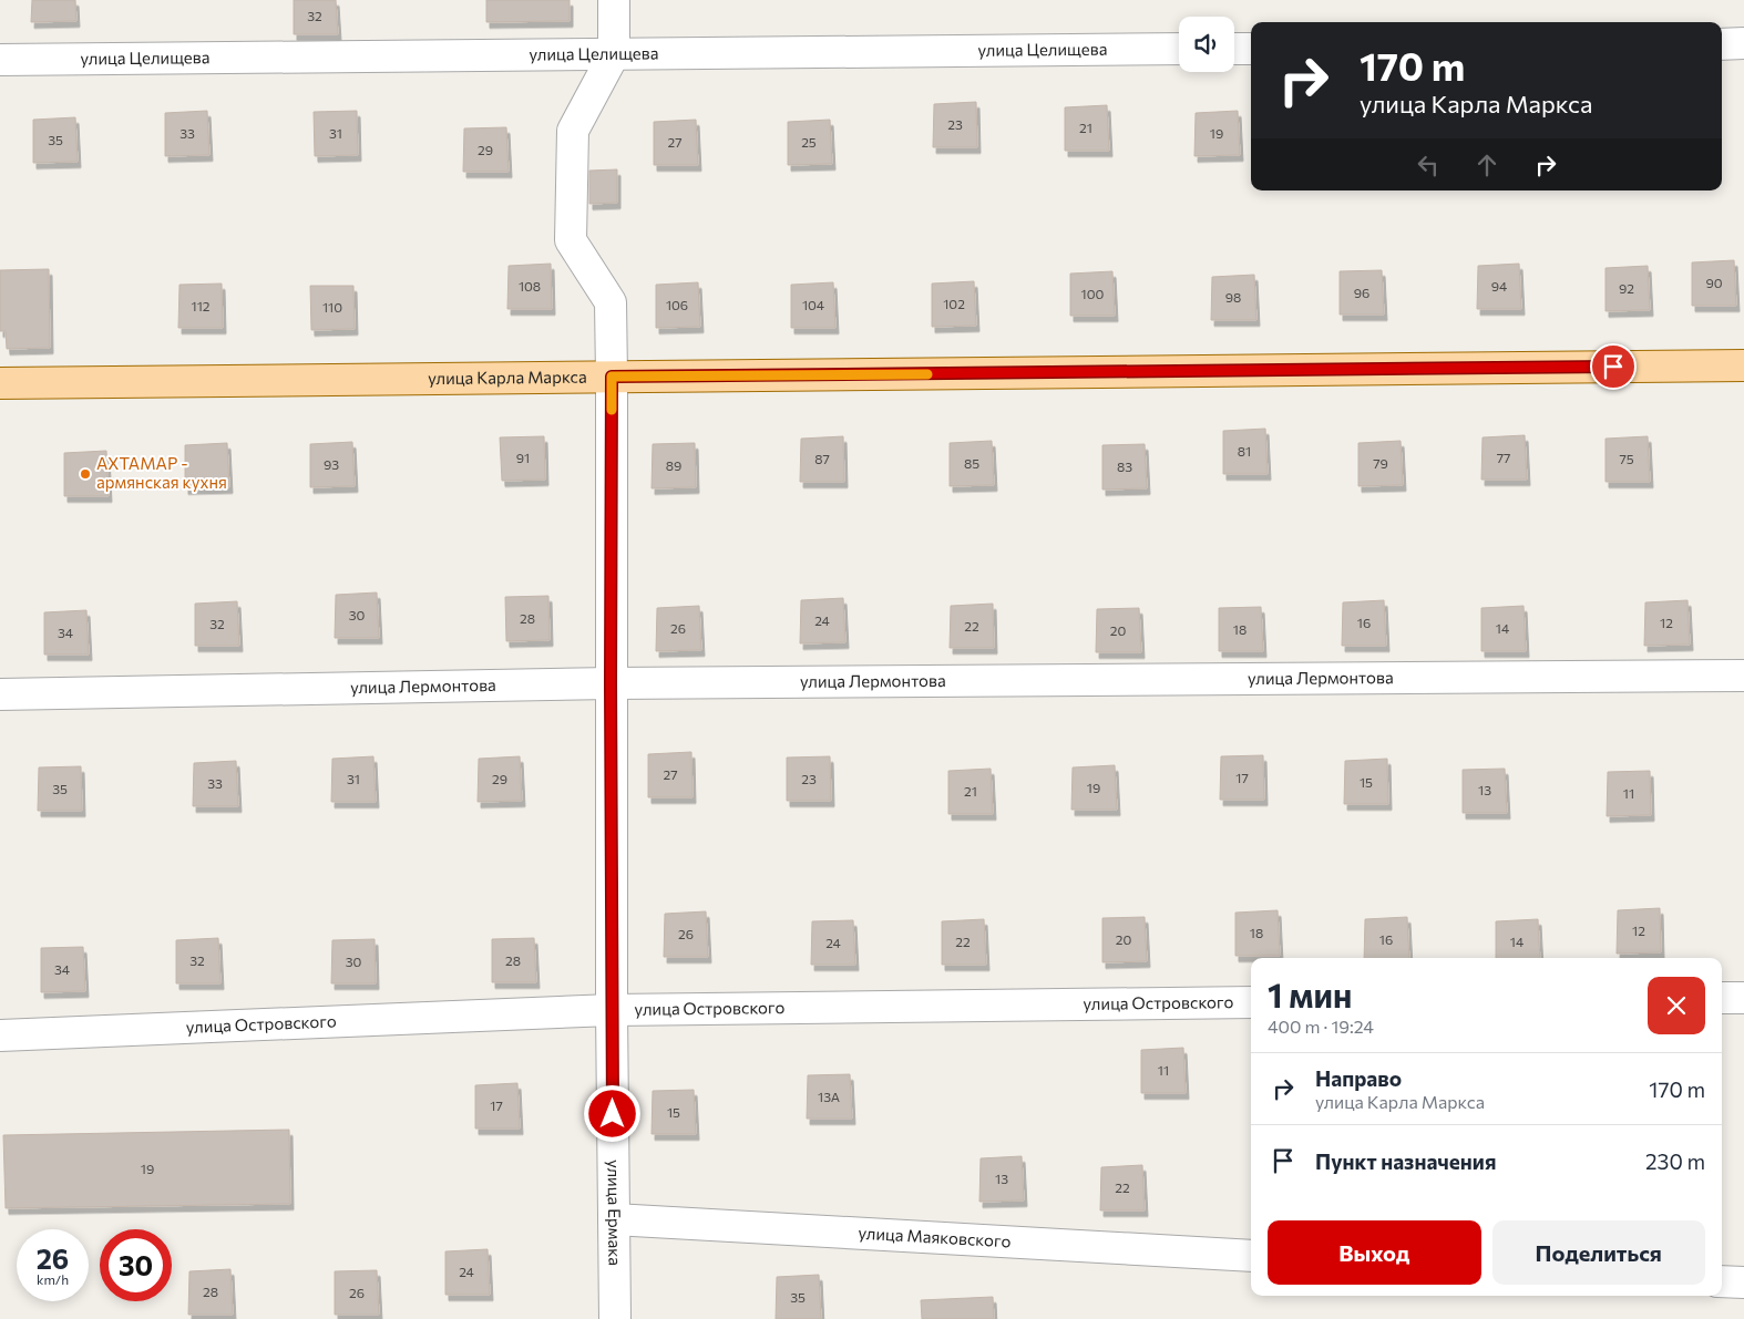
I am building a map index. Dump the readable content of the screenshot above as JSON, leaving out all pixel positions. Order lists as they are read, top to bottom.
{
  "streets": {
    "main road": ["улица Карла Маркса"],
    "street": [
      "улица Целищева",
      "улица Лермонтова",
      "улица Островского",
      "улица Ермака",
      "улица Маяковского"
    ]
  },
  "crossings": [
    ["улица Целищева", "улица Ермака"],
    ["улица Карла Маркса", "улица Ермака"],
    ["улица Лермонтова", "улица Ермака"],
    ["улица Островского", "улица Ермака"],
    ["улица Ермака", "улица Маяковского"]
  ],
  "places": ["АХТАМАР - армянская кухня"],
  "house_numbers": [
    "32",
    "23",
    "21",
    "33",
    "31",
    "19",
    "35",
    "27",
    "25",
    "29",
    "90",
    "108",
    "94",
    "92",
    "96",
    "100",
    "98",
    "102",
    "106",
    "104",
    "112",
    "110",
    "81",
    "91",
    "77",
    "87",
    "75",
    "85",
    "79",
    "93",
    "89",
    "83",
    "30",
    "28",
    "24",
    "16",
    "12",
    "32",
    "22",
    "26",
    "14",
    "18",
    "20",
    "34",
    "27",
    "17",
    "31",
    "29",
    "23",
    "15",
    "33",
    "19",
    "35",
    "13",
    "21",
    "11",
    "12",
    "18",
    "26",
    "20",
    "16",
    "22",
    "14",
    "24",
    "32",
    "28",
    "30",
    "34",
    "11",
    "13А",
    "17",
    "15",
    "19",
    "13",
    "22",
    "24",
    "28",
    "26",
    "35"
  ],
  "page": {
    "turn": ["170 m", "улица Карла Маркса"],
    "heading": ["1 мин", "400 m · 19:24"],
    "list": [
      {
        "name": "Направо",
        "note": "улица Карла Маркса",
        "value": "170 m"
      },
      {
        "name": "Пункт назначения",
        "value": "230 m"
      }
    ],
    "buttons": ["Выход", "Поделиться"],
    "speed": "26 km/h",
    "limit": "30"
  }
}
